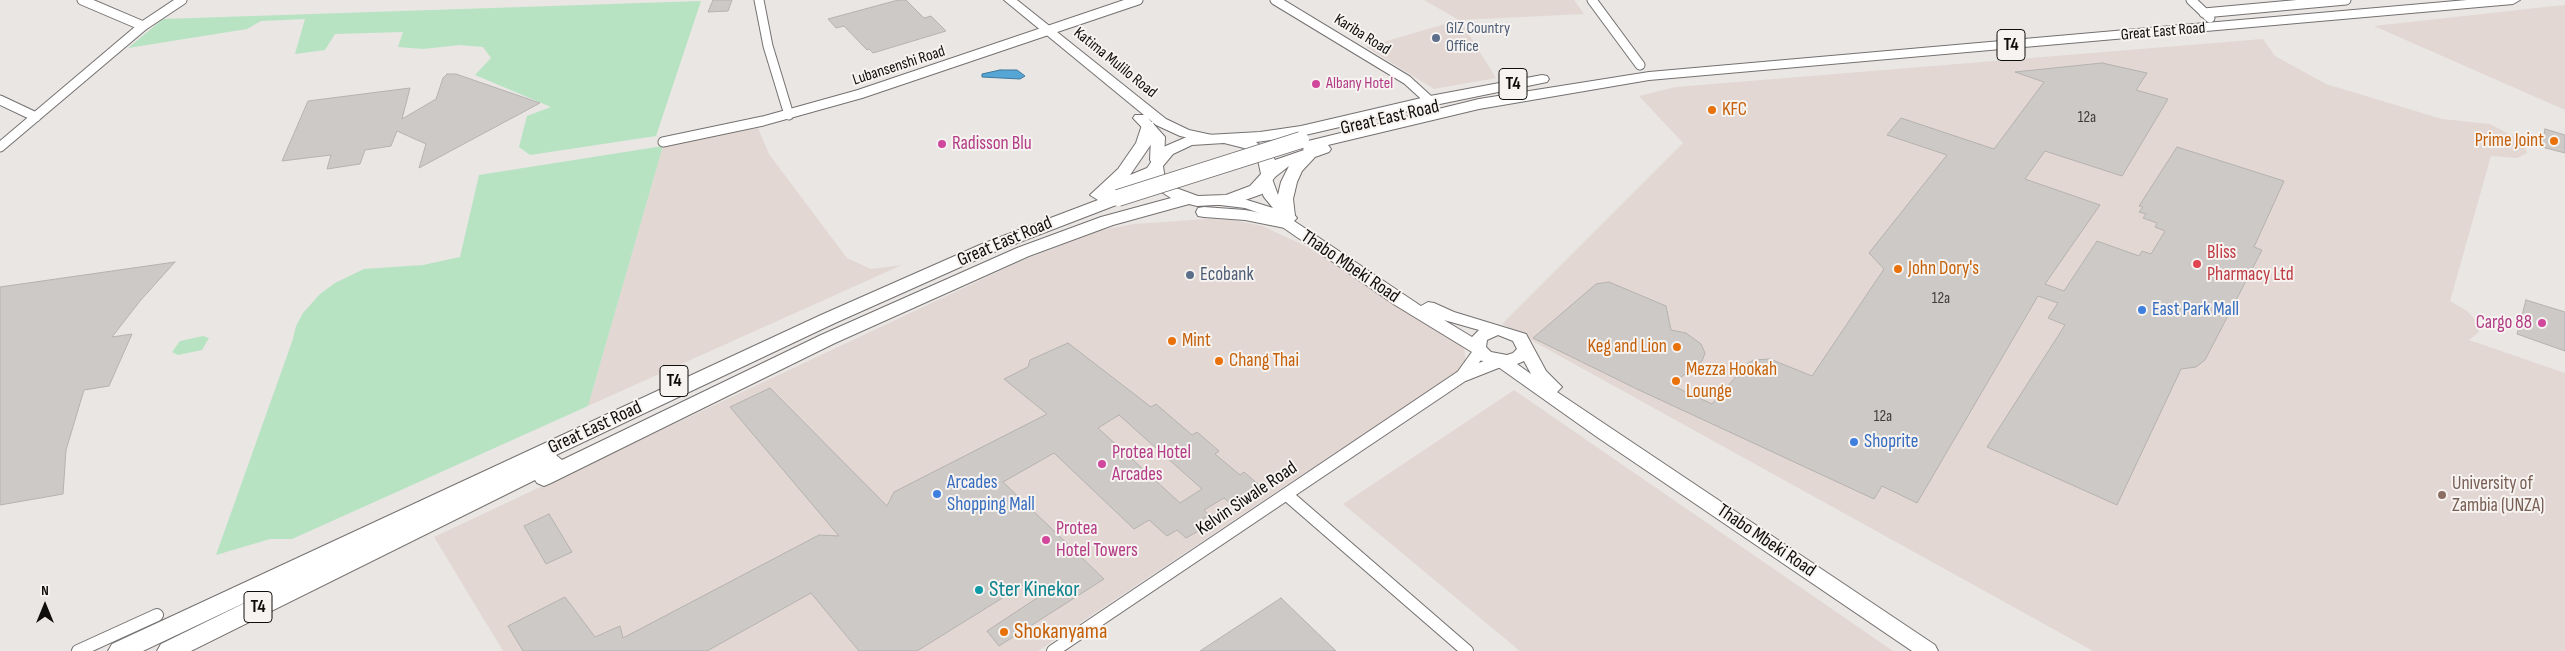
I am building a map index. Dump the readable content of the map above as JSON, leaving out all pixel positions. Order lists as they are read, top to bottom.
{
  "streets": {
    "main road": [
      "Great East Road",
      "T4",
      "Katima Mulilo Road",
      "Thabo Mbeki Road"
    ],
    "street": ["Kariba Road", "Lubansenshi Road", "Kelvin Siwale Road"]
  },
  "crossings": [
    ["Great East Road", "Kariba Road"],
    ["Great East Road", "Katima Mulilo Road"],
    ["Great East Road", "Thabo Mbeki Road"],
    ["Katima Mulilo Road", "Lubansenshi Road"],
    ["Katima Mulilo Road", "Thabo Mbeki Road"],
    ["Thabo Mbeki Road", "Kelvin Siwale Road"]
  ],
  "places": [
    "GIZ Country Office",
    "Albany Hotel",
    "KFC",
    "Prime Joint",
    "Radisson Blu",
    "Bliss Pharmacy Ltd",
    "John Dory's",
    "Ecobank",
    "East Park Mall",
    "Cargo 88",
    "Mint",
    "Keg and Lion",
    "Chang Thai",
    "Mezza Hookah Lounge",
    "Shoprite",
    "Protea Hotel Arcades",
    "Arcades Shopping Mall",
    "University of Zambia (UNZA)",
    "Protea Hotel Towers",
    "Ster Kinekor",
    "Shokanyama"
  ],
  "house_numbers": ["12a", "12a", "12a"],
  "north": "top"
}
